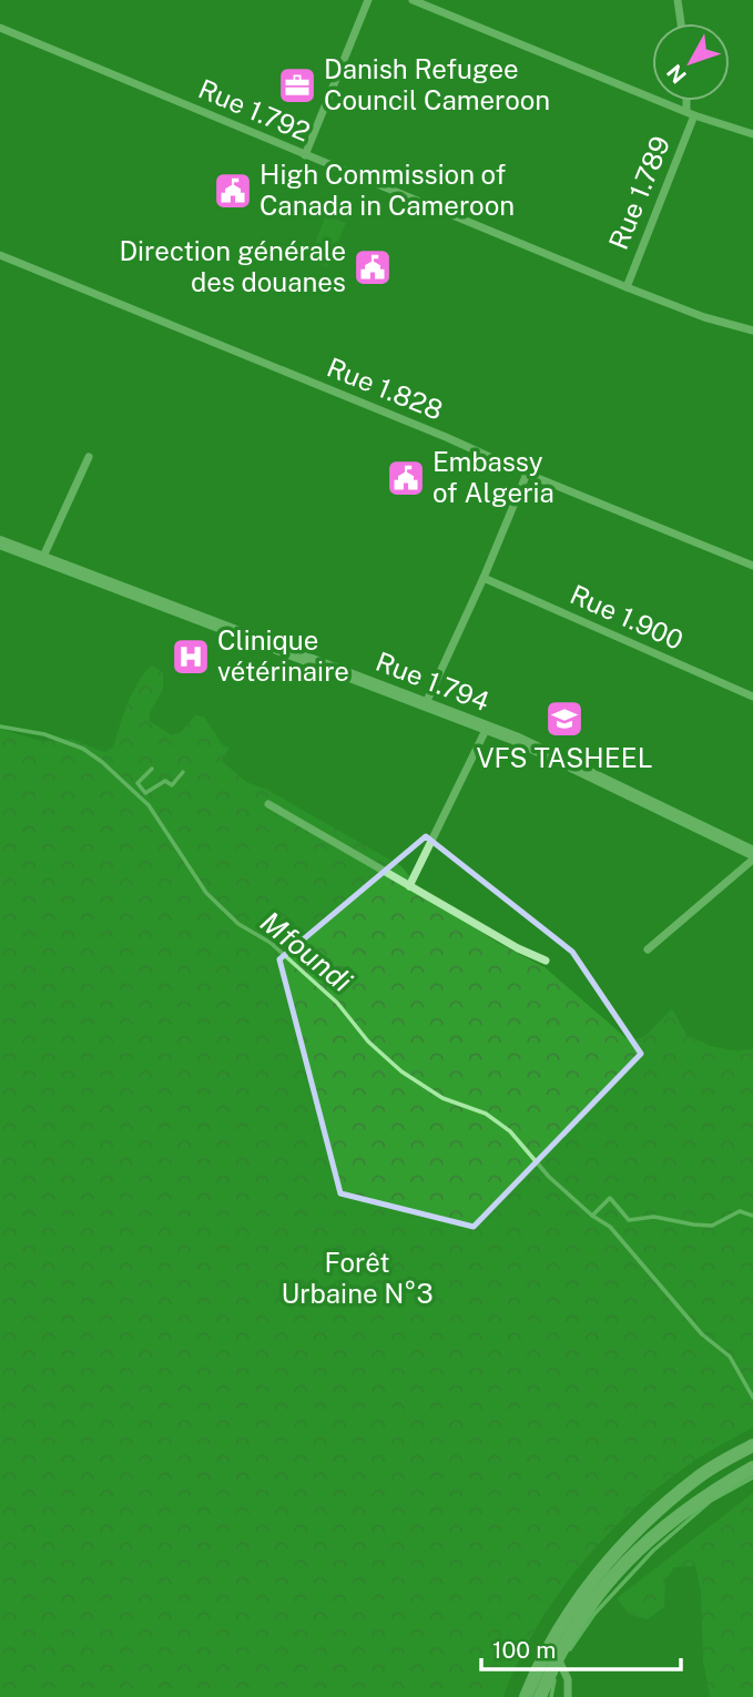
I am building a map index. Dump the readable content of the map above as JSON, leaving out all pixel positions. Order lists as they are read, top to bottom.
{
  "streets": {
    "street": [
      "Rue 1.792",
      "Rue 1.789",
      "Rue 1.828",
      "Rue 1.900",
      "Rue 1.794"
    ]
  },
  "crossings": [
    ["Rue 1.792", "Rue 1.789"]
  ],
  "water": ["Mfoundi"],
  "parks": ["Forêt Urbaine N°3"],
  "places": {
    "office": ["Danish Refugee Council Cameroon"],
    "public building": ["High Commission of Canada in Cameroon", "Direction générale des douanes", "Embassy of Algeria"],
    "hospital": ["Clinique vétérinaire"],
    "school or university": ["VFS TASHEEL"]
  },
  "scale_bar": "100 m",
  "north": "bottom left"
}
